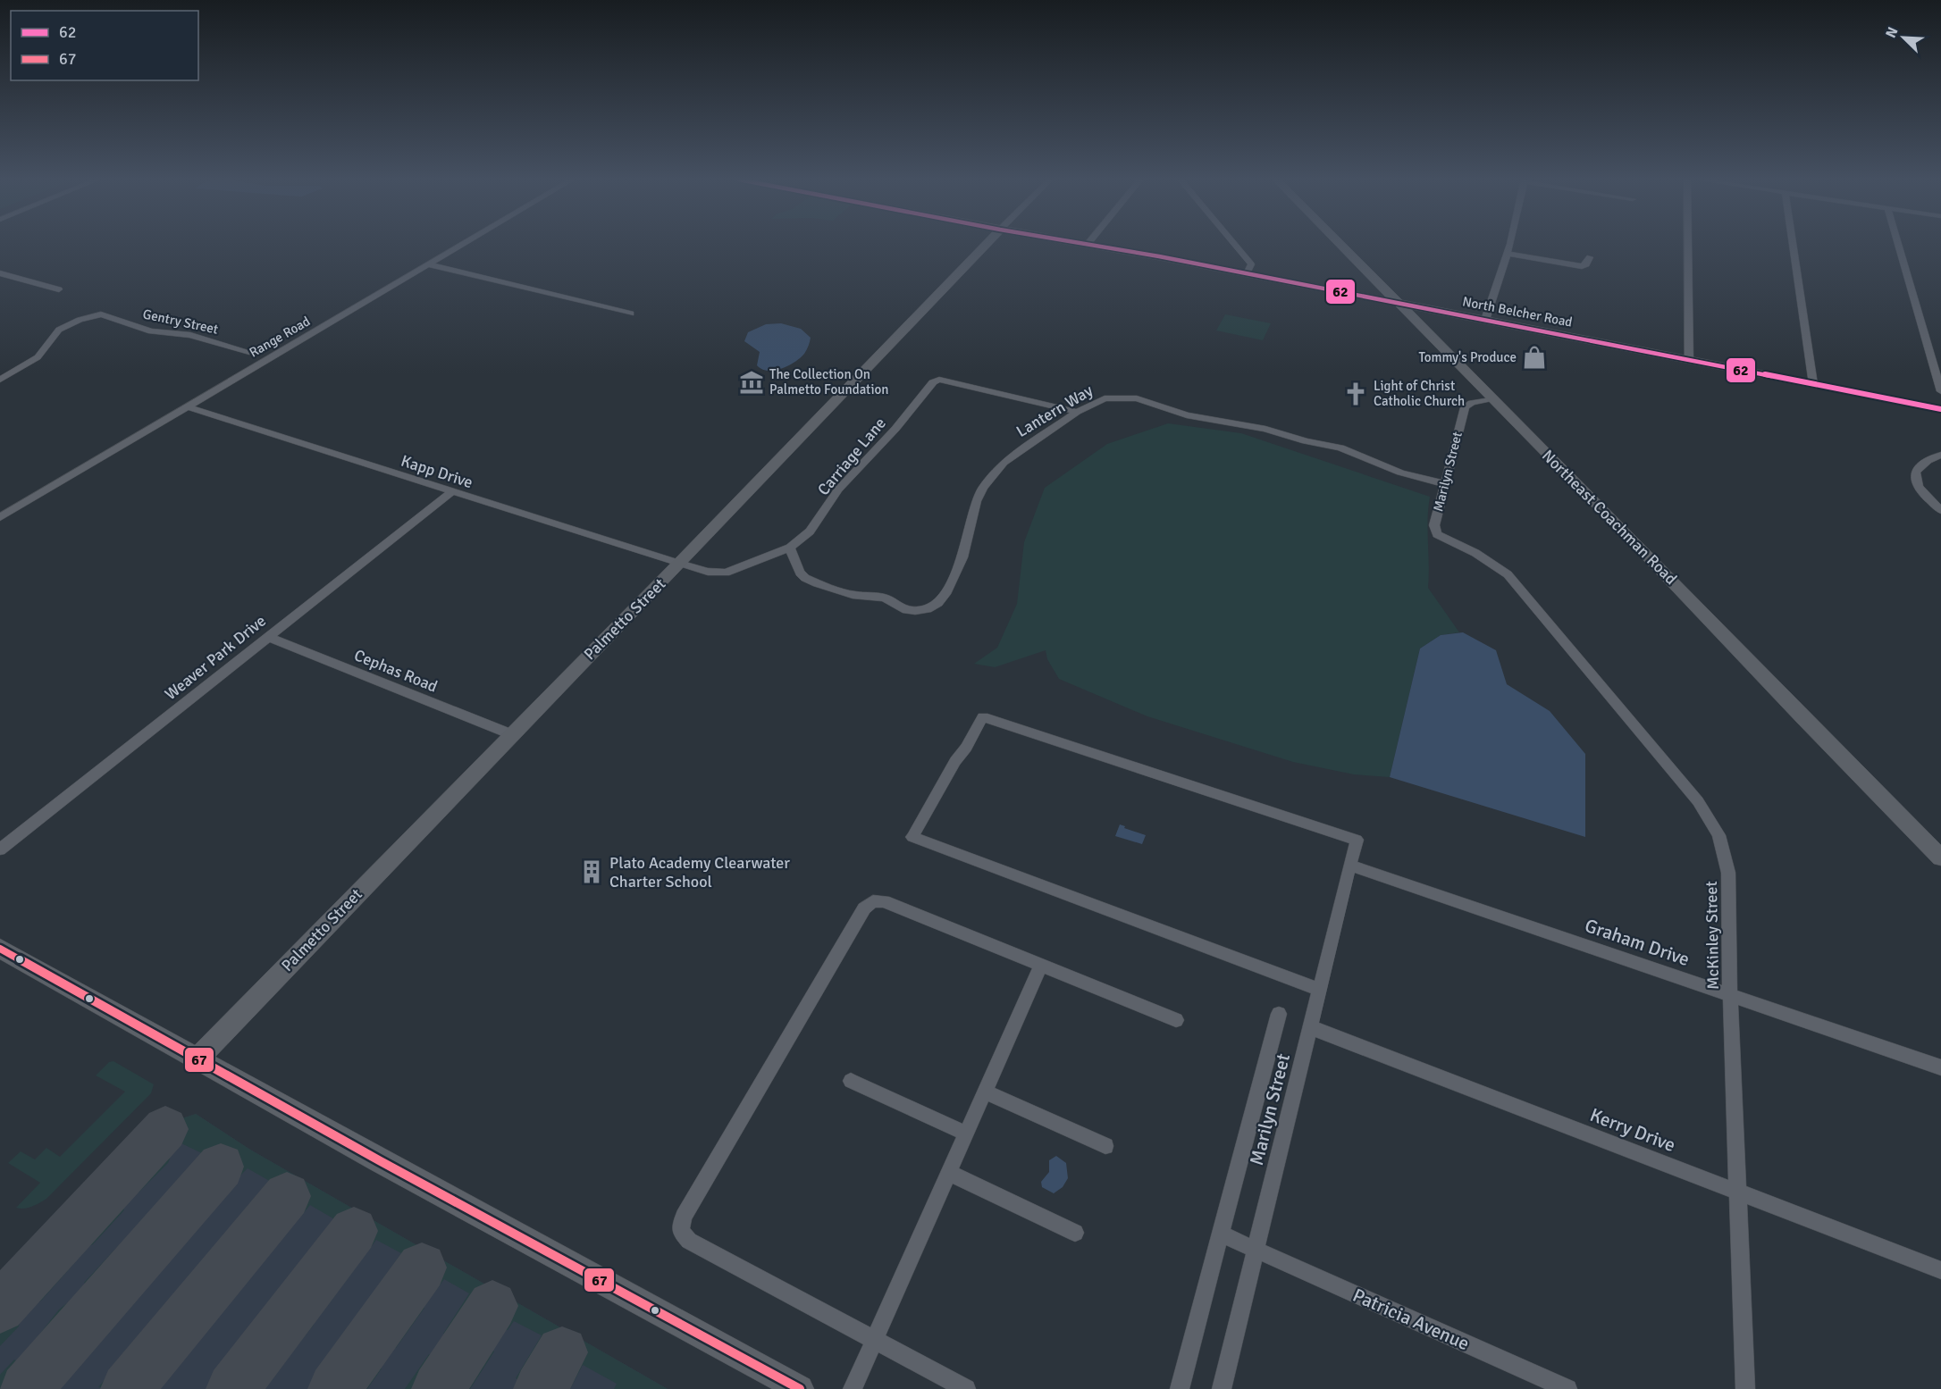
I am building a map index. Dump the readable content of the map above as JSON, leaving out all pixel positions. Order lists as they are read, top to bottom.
{
  "streets": {
    "main road": ["North Belcher Road", "Northeast Coachman Road", "Palmetto Street"],
    "street": [
      "Gentry Street",
      "Range Road",
      "Lantern Way",
      "Carriage Lane",
      "Kapp Drive",
      "Marilyn Street",
      "Weaver Park Drive",
      "Cephas Road",
      "McKinley Street",
      "Graham Drive",
      "Kerry Drive",
      "Patricia Avenue"
    ]
  },
  "crossings": [
    ["North Belcher Road", "Northeast Coachman Road"],
    ["Range Road", "Kapp Drive"],
    ["Lantern Way", "Carriage Lane"],
    ["Lantern Way", "Marilyn Street"],
    ["Carriage Lane", "Kapp Drive"],
    ["Carriage Lane", "Palmetto Street"],
    ["Kapp Drive", "Palmetto Street"],
    ["Kapp Drive", "Weaver Park Drive"],
    ["Marilyn Street", "Northeast Coachman Road"],
    ["Marilyn Street", "McKinley Street"],
    ["Marilyn Street", "Graham Drive"],
    ["Marilyn Street", "Kerry Drive"],
    ["Marilyn Street", "Patricia Avenue"],
    ["Palmetto Street", "Cephas Road"],
    ["Weaver Park Drive", "Cephas Road"],
    ["McKinley Street", "Graham Drive"],
    ["McKinley Street", "Kerry Drive"]
  ],
  "places": {
    "shop": ["Tommy's Produce"],
    "museum": ["The Collection On Palmetto Foundation"],
    "church": ["Light of Christ Catholic Church"],
    "building": ["Plato Academy Clearwater Charter School"]
  },
  "lines": ["transit line 62", "transit line 67"],
  "legend": ["62", "67"],
  "north": "top left"
}
